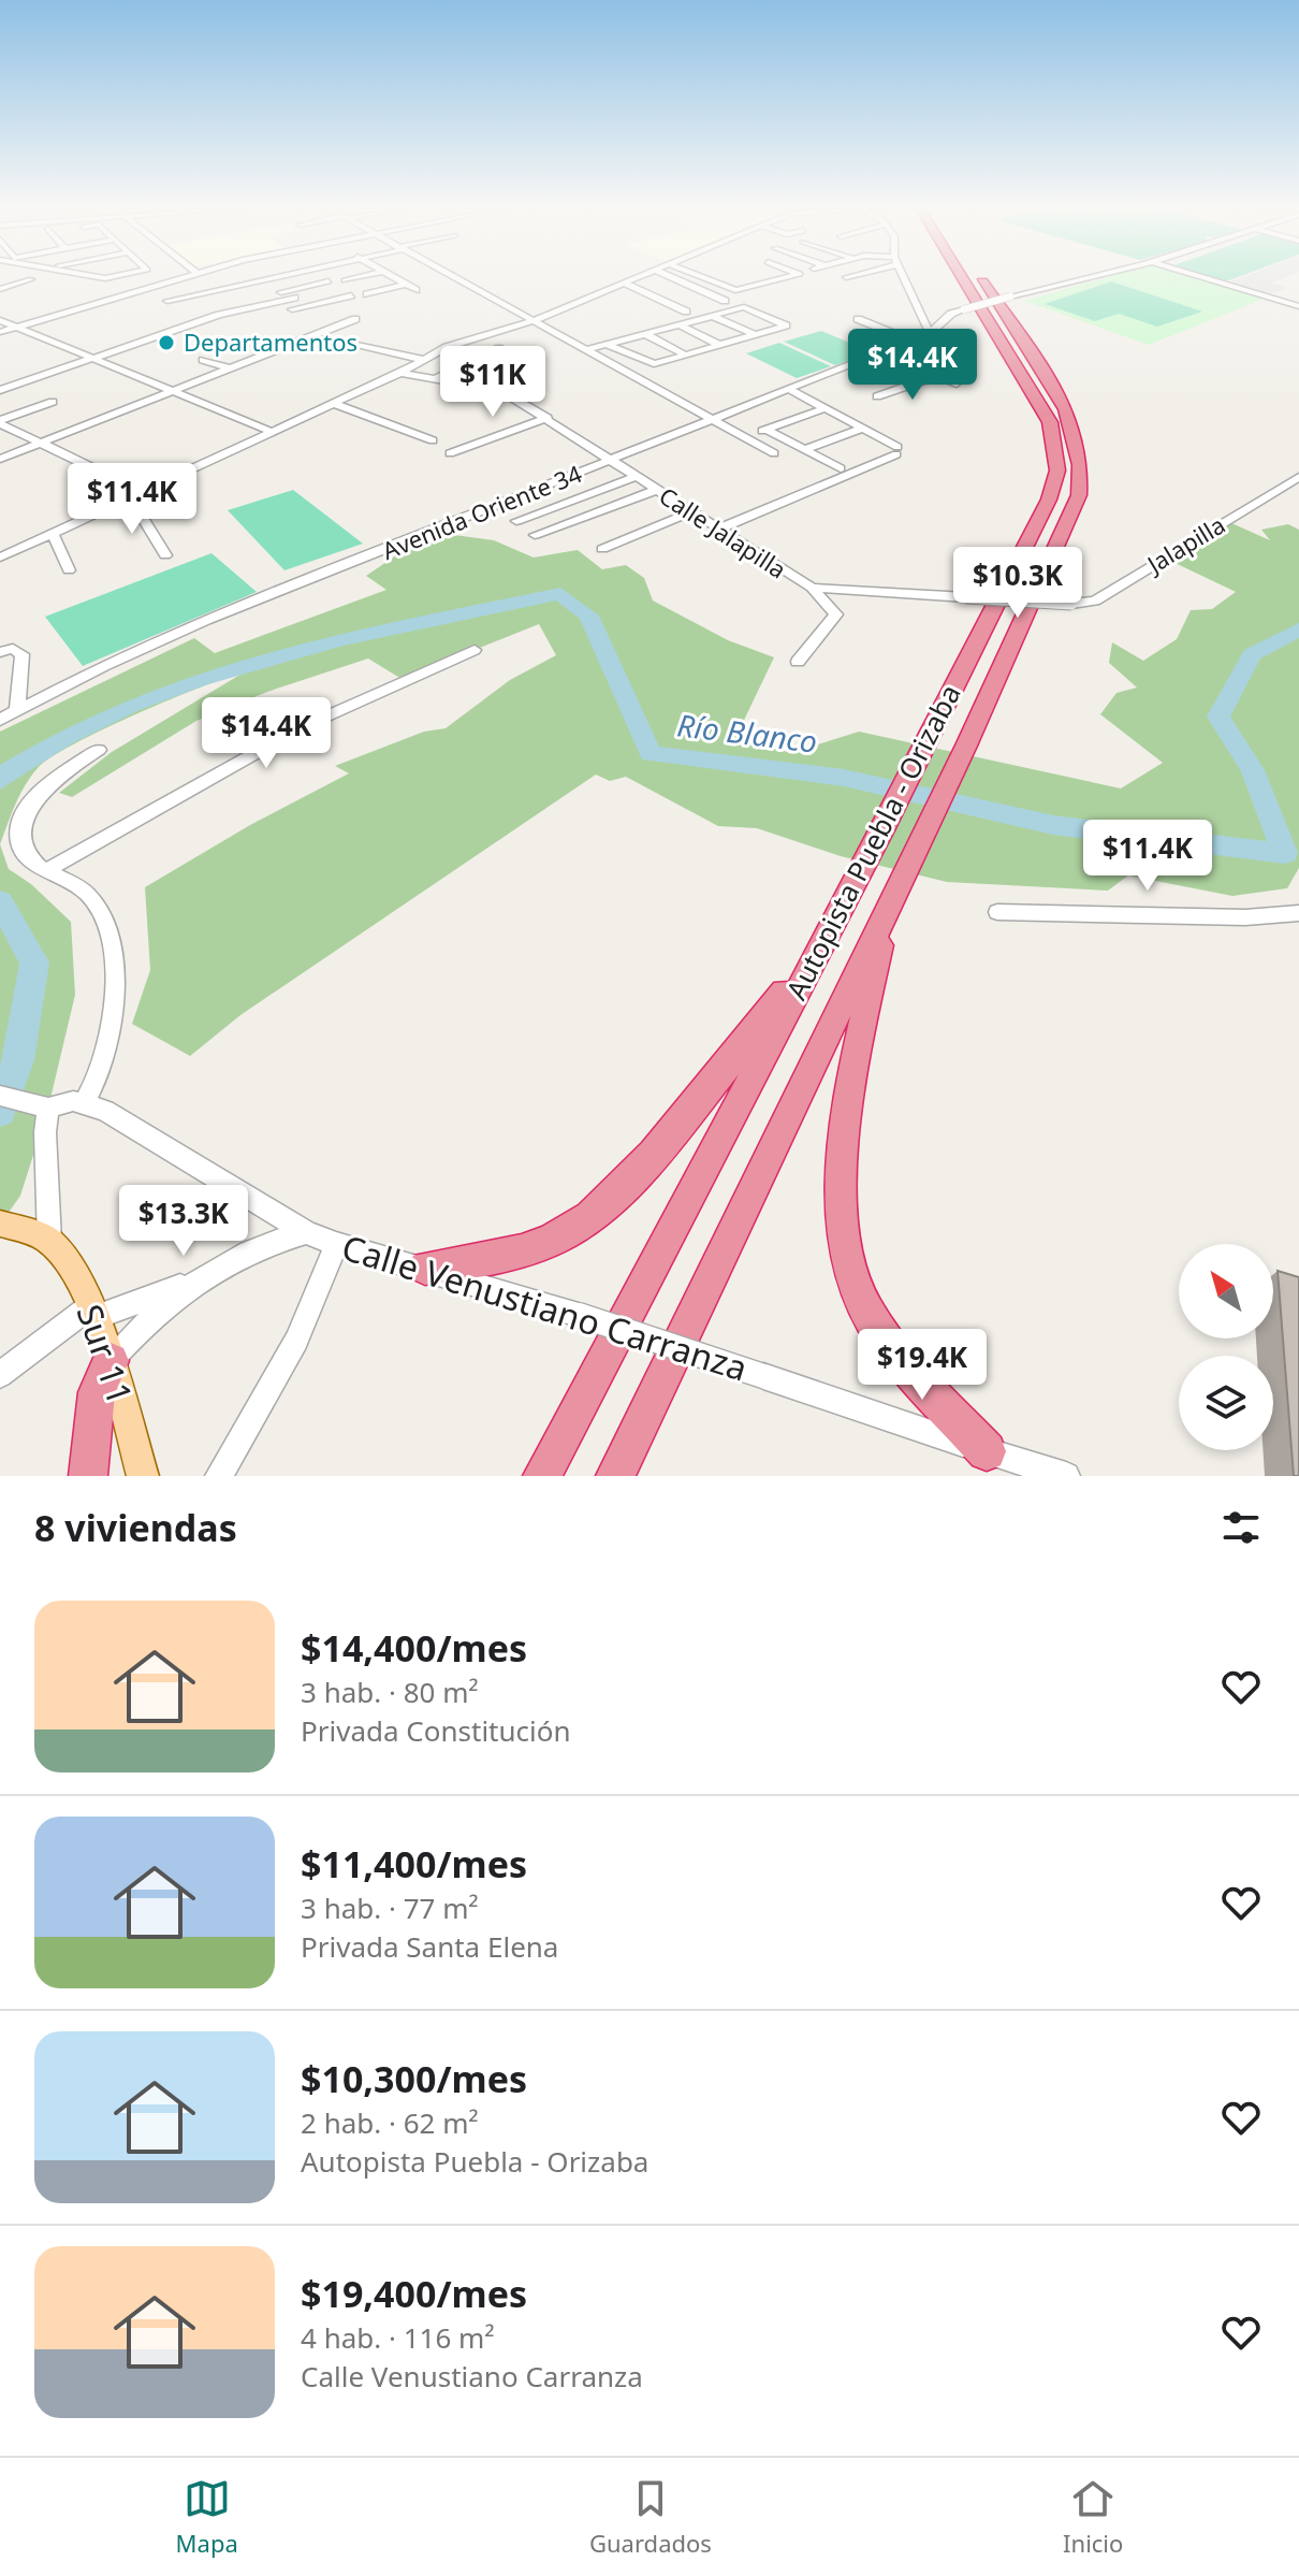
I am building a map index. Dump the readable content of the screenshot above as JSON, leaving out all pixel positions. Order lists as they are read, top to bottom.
{
  "streets": {
    "highway": ["Autopista Puebla - Orizaba"],
    "main road": ["Sur 11"],
    "street": [
      "Avenida Oriente 34",
      "Calle Jalapilla",
      "Jalapilla",
      "Calle Venustiano Carranza"
    ]
  },
  "crossings": [
    ["Avenida Oriente 34", "Calle Jalapilla"],
    ["Calle Jalapilla", "Jalapilla"]
  ],
  "water": ["Río Blanco"],
  "places": ["Departamentos"],
  "north": "top left",
  "page": {
    "price": [
      "$14.4K",
      "$11K",
      "$11.4K",
      "$10.3K",
      "$14.4K",
      "$11.4K",
      "$13.3K",
      "$19.4K"
    ],
    "heading": "8 viviendas",
    "list": [
      {
        "name": "$14,400/mes",
        "note": "3 hab. · 80 m² · Privada Constitución"
      },
      {
        "name": "$11,400/mes",
        "note": "3 hab. · 77 m² · Privada Santa Elena"
      },
      {
        "name": "$10,300/mes",
        "note": "2 hab. · 62 m² · Autopista Puebla - Orizaba"
      },
      {
        "name": "$19,400/mes",
        "note": "4 hab. · 116 m² · Calle Venustiano Carranza"
      }
    ],
    "tabs": ["Mapa", "Guardados", "Inicio"]
  }
}
